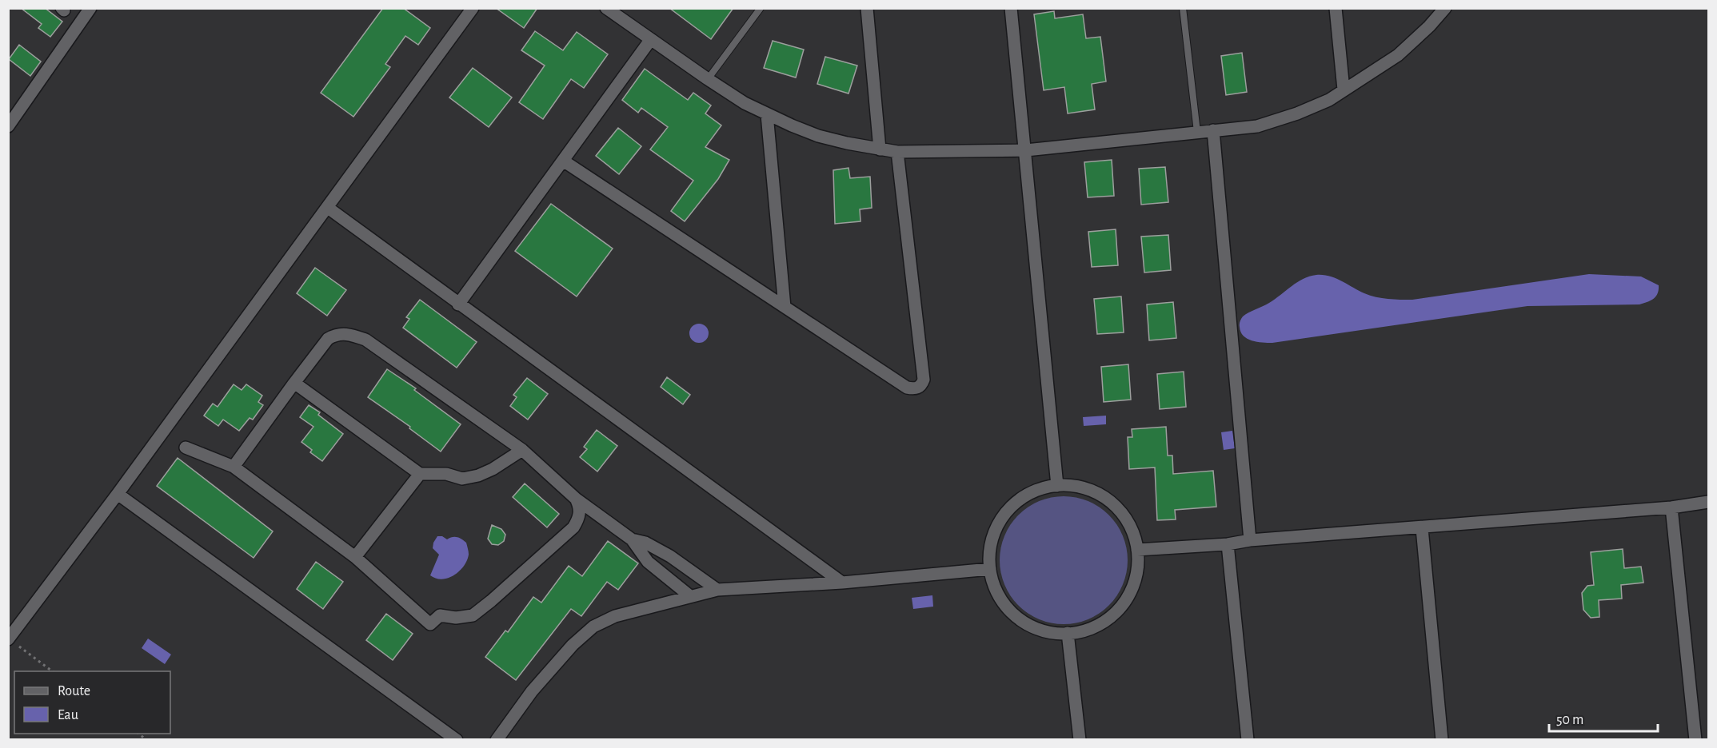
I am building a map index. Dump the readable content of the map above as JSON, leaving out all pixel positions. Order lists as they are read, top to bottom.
{
  "legend": ["Route", "Eau"],
  "scale_bar": "50 m"
}
